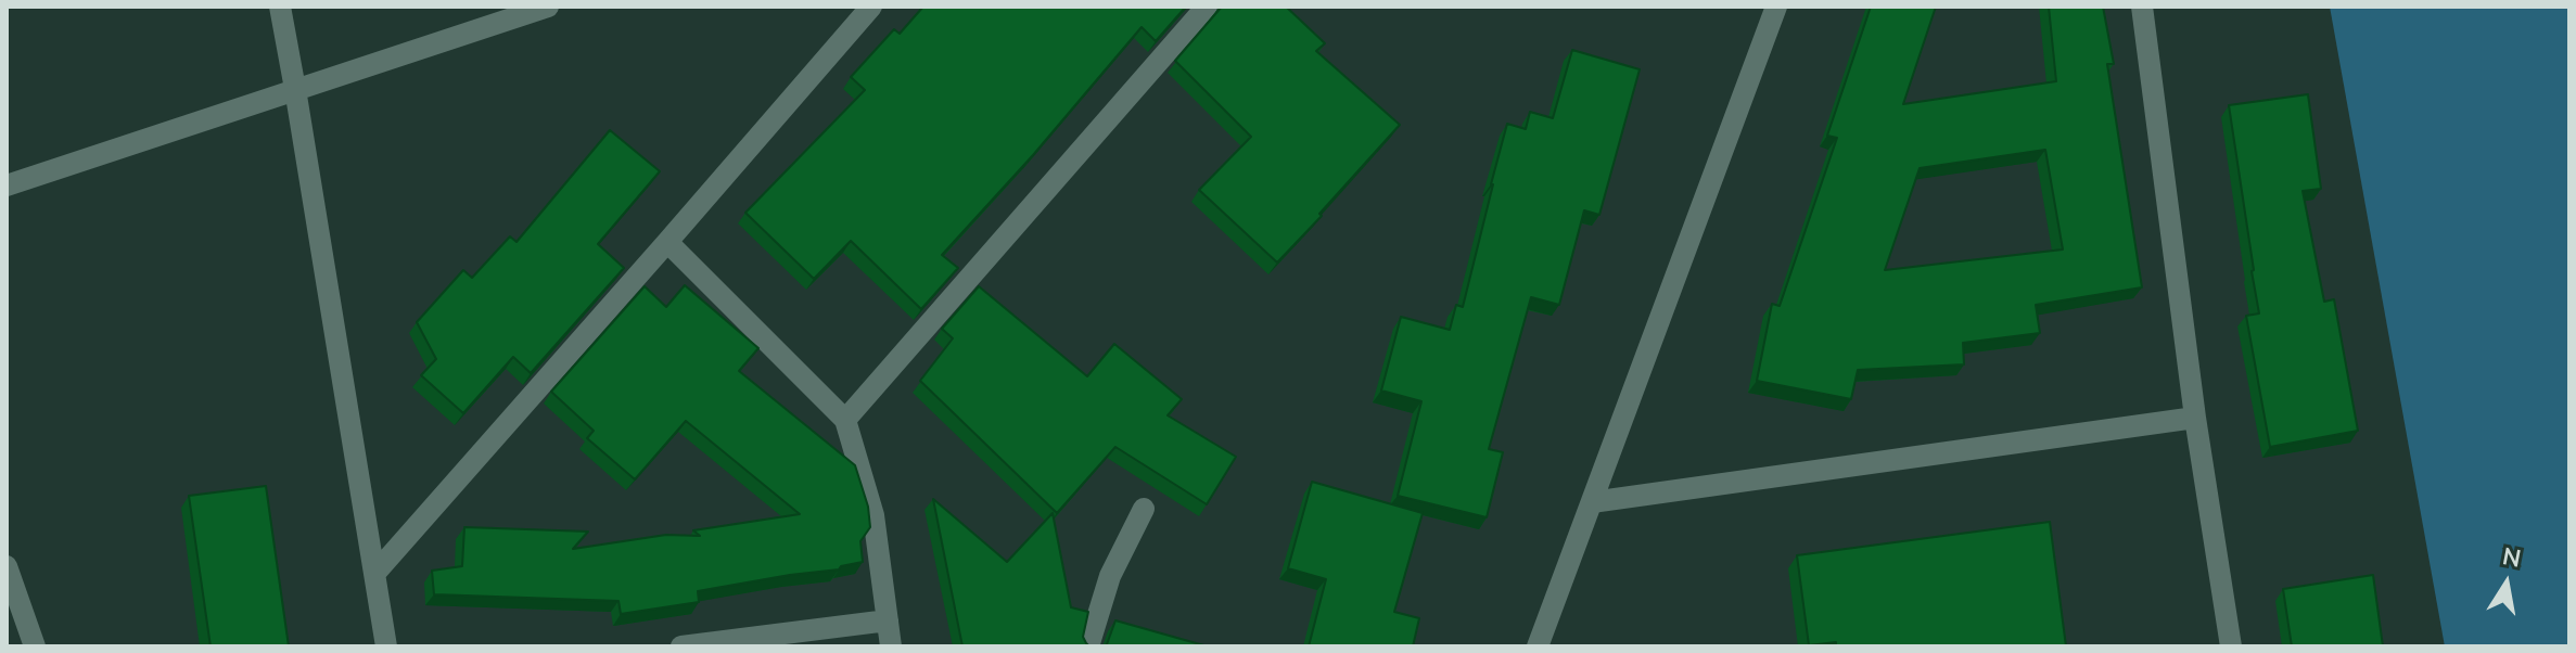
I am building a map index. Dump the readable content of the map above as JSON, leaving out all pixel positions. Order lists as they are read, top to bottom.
{
  "north": "top"
}
